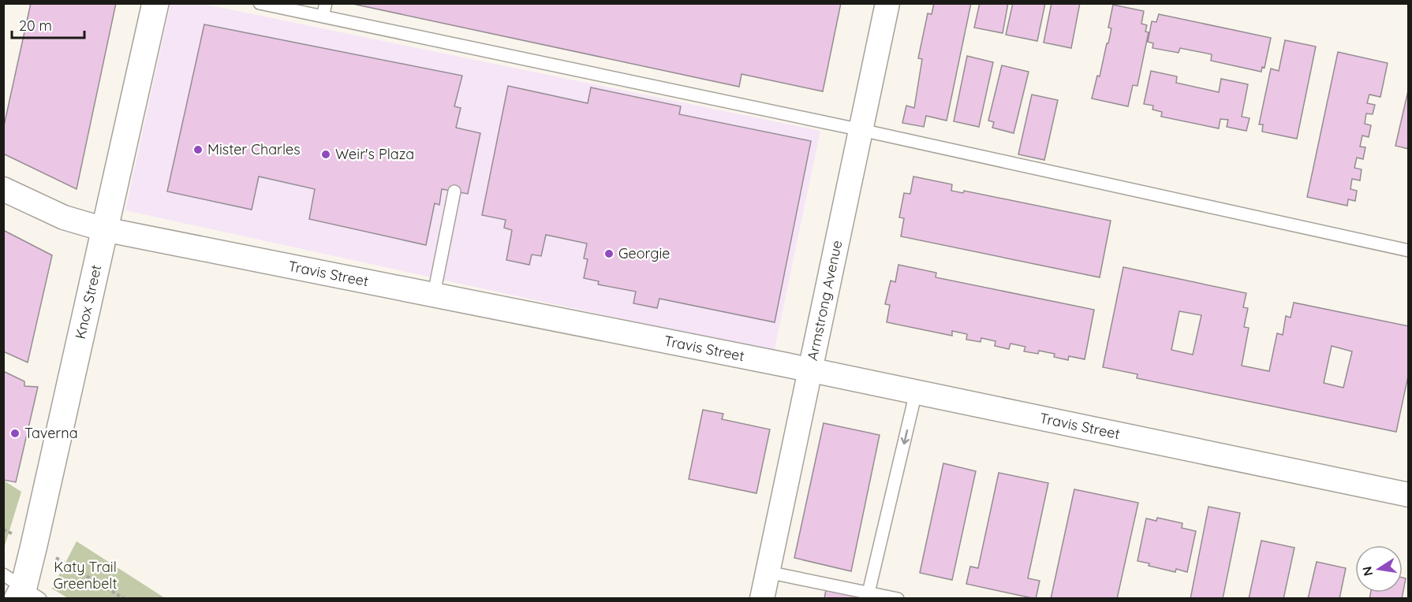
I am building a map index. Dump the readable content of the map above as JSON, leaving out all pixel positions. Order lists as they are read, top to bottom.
{
  "streets": {
    "street": ["Travis Street", "Armstrong Avenue", "Knox Street"]
  },
  "crossings": [
    ["Travis Street", "Armstrong Avenue"],
    ["Travis Street", "Knox Street"]
  ],
  "parks": ["Katy Trail Greenbelt"],
  "places": [
    "Mister Charles",
    "Weir's Plaza",
    "Georgie",
    "Taverna"
  ],
  "scale_bar": "20 m",
  "north": "left"
}
